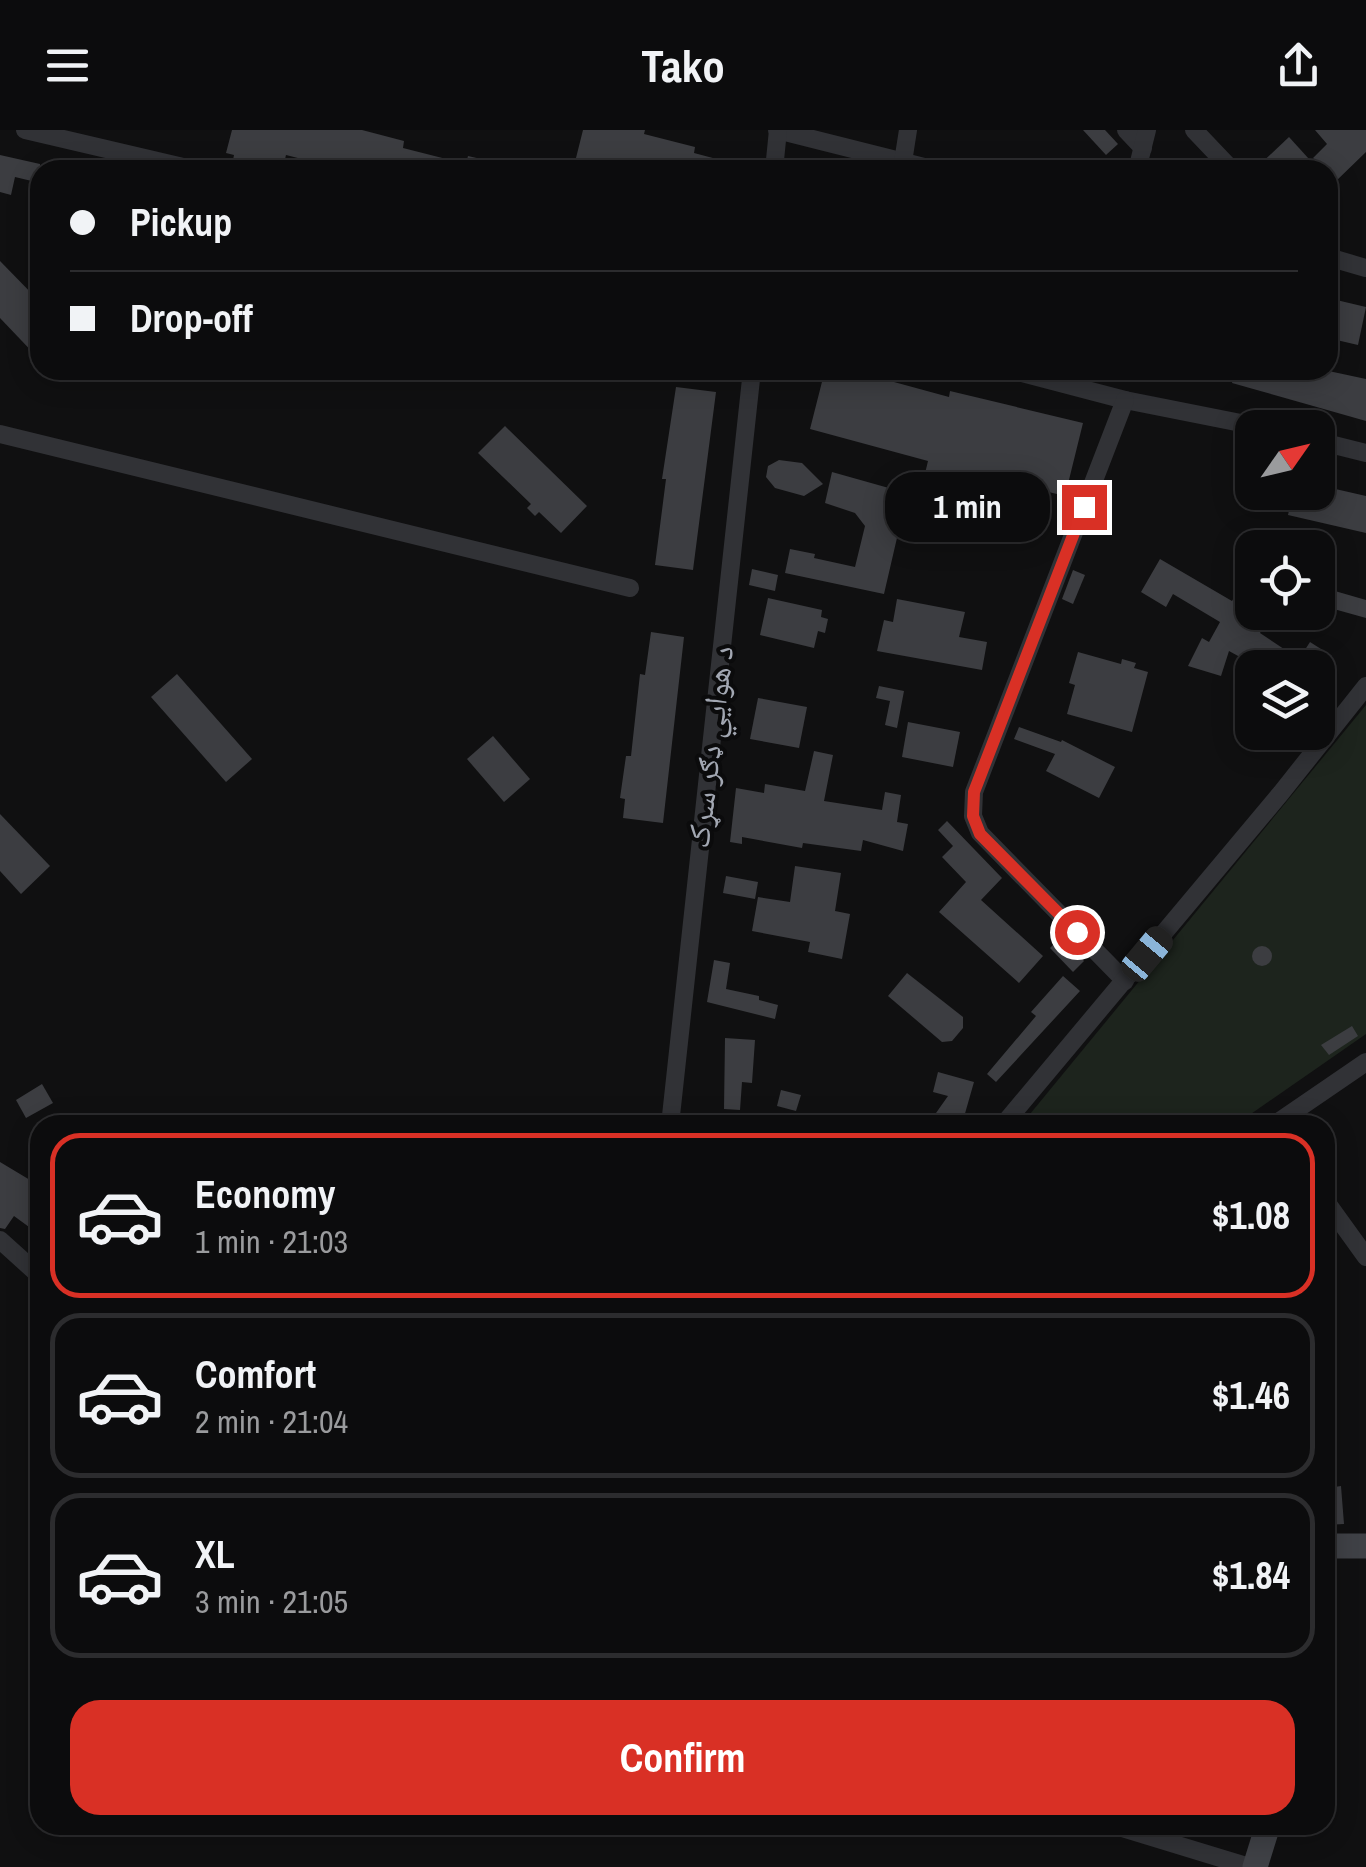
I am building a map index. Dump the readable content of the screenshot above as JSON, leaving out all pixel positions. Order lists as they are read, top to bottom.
{
  "streets": {
    "street": ["د هوايي ډګر سړک"]
  },
  "north": "top right",
  "page": {
    "header": "Tako",
    "banner": ["Pickup", "Drop-off"],
    "bubble": "1 min",
    "list": [
      {
        "name": "Economy",
        "note": "1 min · 21:03",
        "value": "$1.08"
      },
      {
        "name": "Comfort",
        "note": "2 min · 21:04",
        "value": "$1.46"
      },
      {
        "name": "XL",
        "note": "3 min · 21:05",
        "value": "$1.84"
      }
    ],
    "buttons": "Confirm"
  }
}
